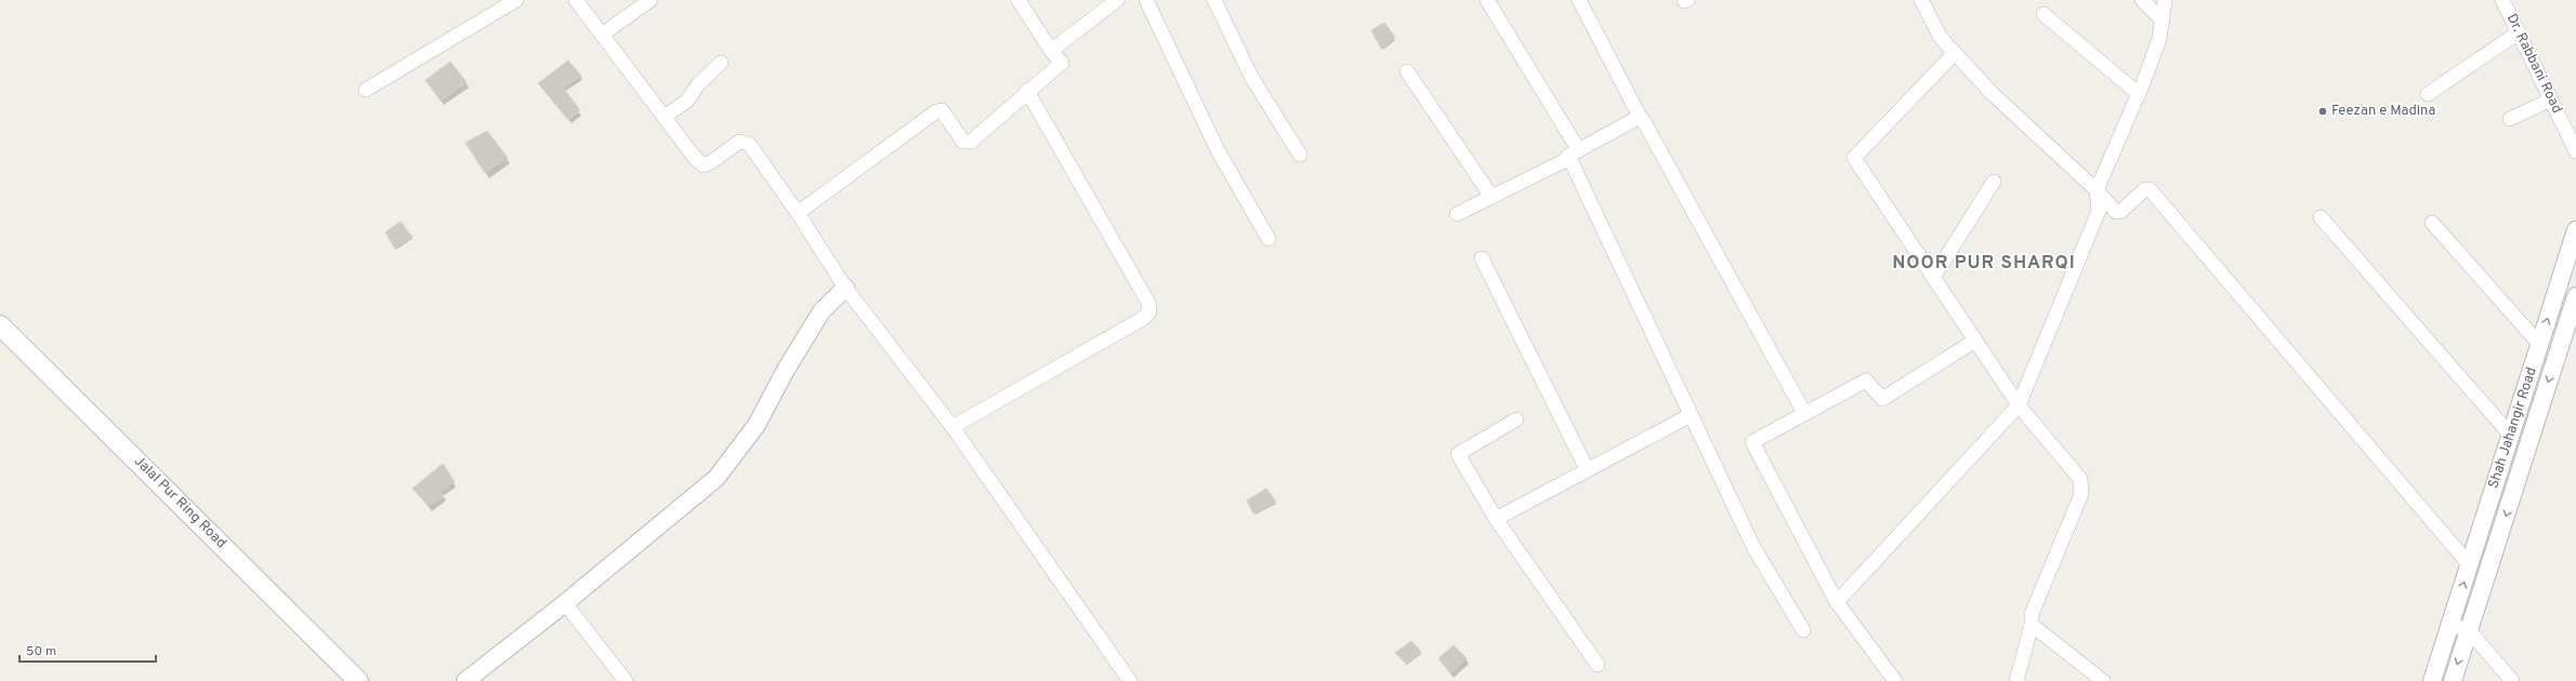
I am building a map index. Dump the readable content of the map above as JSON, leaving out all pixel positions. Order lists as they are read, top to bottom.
{
  "streets": {
    "main road": ["Jalal Pur Ring Road"],
    "street": ["Dr. Rabbani Road", "Shah Jahangir Road"]
  },
  "districts": ["NOOR PUR SHARQI"],
  "places": ["Feezan e Madina"],
  "scale_bar": "50 m"
}
